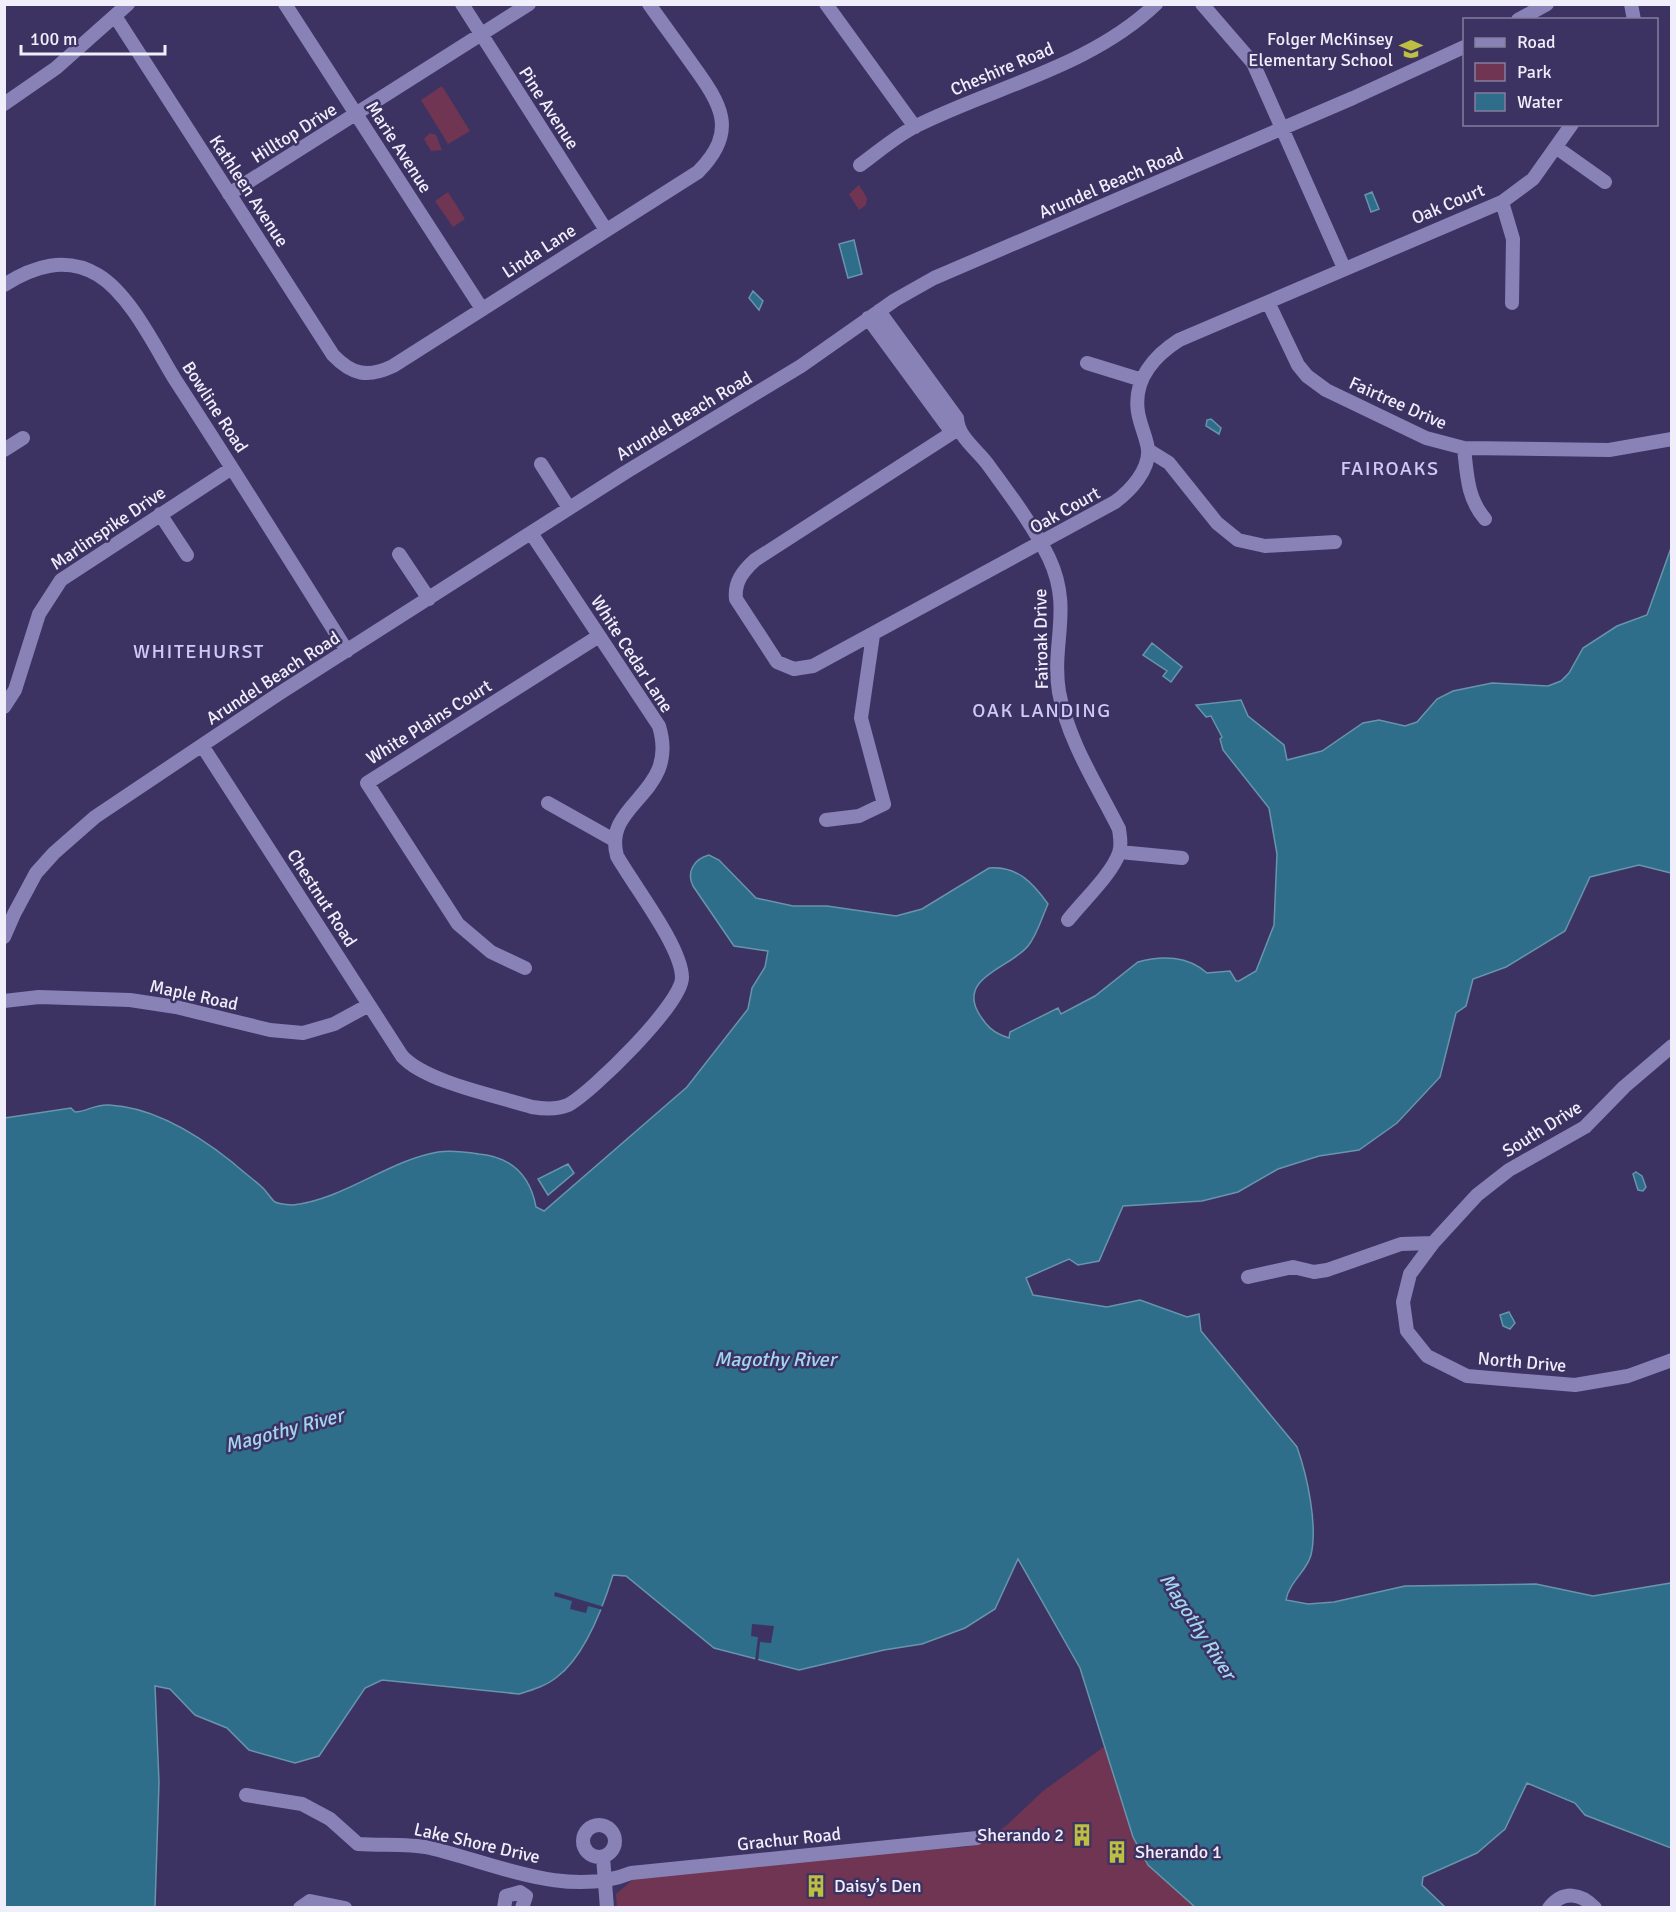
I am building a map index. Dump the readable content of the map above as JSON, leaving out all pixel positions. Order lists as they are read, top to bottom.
{
  "streets": {
    "street": [
      "Cheshire Road",
      "Pine Avenue",
      "Hilltop Drive",
      "Marie Avenue",
      "Arundel Beach Road",
      "Kathleen Avenue",
      "Oak Court",
      "Linda Lane",
      "Fairtree Drive",
      "Bowline Road",
      "Marlinspike Drive",
      "Fairoak Drive",
      "White Cedar Lane",
      "White Plains Court",
      "Chestnut Road",
      "Maple Road",
      "South Drive",
      "North Drive",
      "Grachur Road",
      "Lake Shore Drive"
    ]
  },
  "crossings": [
    ["Pine Avenue", "Hilltop Drive"],
    ["Pine Avenue", "Linda Lane"],
    ["Hilltop Drive", "Marie Avenue"],
    ["Hilltop Drive", "Kathleen Avenue"],
    ["Marie Avenue", "Linda Lane"],
    ["Arundel Beach Road", "Bowline Road"],
    ["Arundel Beach Road", "Fairoak Drive"],
    ["Arundel Beach Road", "White Cedar Lane"],
    ["Arundel Beach Road", "Chestnut Road"],
    ["Kathleen Avenue", "Linda Lane"],
    ["Oak Court", "Fairtree Drive"],
    ["Oak Court", "Fairoak Drive"],
    ["Bowline Road", "Marlinspike Drive"],
    ["White Cedar Lane", "White Plains Court"],
    ["White Cedar Lane", "Chestnut Road"],
    ["Chestnut Road", "Maple Road"],
    ["South Drive", "North Drive"],
    ["Grachur Road", "Lake Shore Drive"]
  ],
  "districts": ["FAIROAKS", "WHITEHURST", "OAK LANDING"],
  "water": ["Magothy River"],
  "places": {
    "school or university": ["Folger McKinsey Elementary School"],
    "building": ["Sherando 2", "Sherando 1", "Daisy’s Den"]
  },
  "legend": ["Road", "Park", "Water"],
  "scale_bar": "100 m"
}
